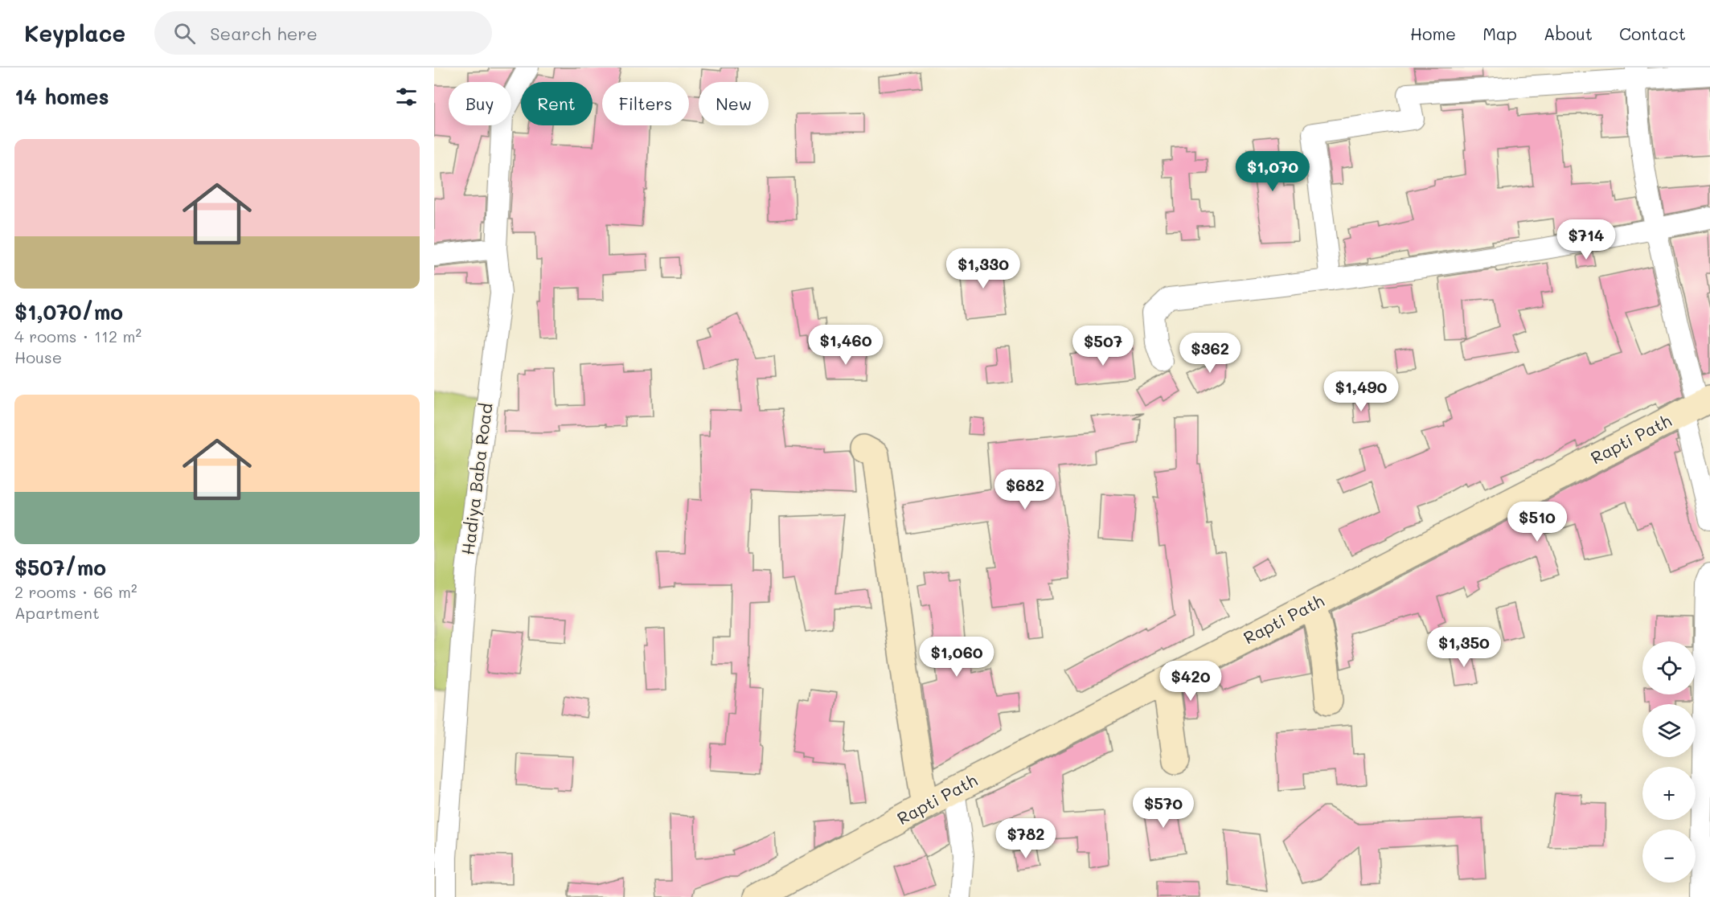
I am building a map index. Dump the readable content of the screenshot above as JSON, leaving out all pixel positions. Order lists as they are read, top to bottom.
{
  "streets": {
    "main road": ["Rapti Path"],
    "street": ["Hadiya Baba Road"]
  },
  "page": {
    "header": "Keyplace",
    "search": "Search here",
    "nav": [
      "Home",
      "Map",
      "About",
      "Contact"
    ],
    "heading": "14 homes",
    "chip": [
      "Buy",
      "Rent",
      "Filters",
      "New"
    ],
    "list": [
      {
        "name": "$1,070/mo",
        "note": "4 rooms · 112 m² · House"
      },
      {
        "name": "$507/mo",
        "note": "2 rooms · 66 m² · Apartment"
      }
    ],
    "price": [
      "$1,070",
      "$714",
      "$1,330",
      "$1,460",
      "$507",
      "$362",
      "$1,490",
      "$682",
      "$510",
      "$1,350",
      "$1,060",
      "$420",
      "$570",
      "$782"
    ],
    "map_buttons": ["+", "−"]
  }
}
